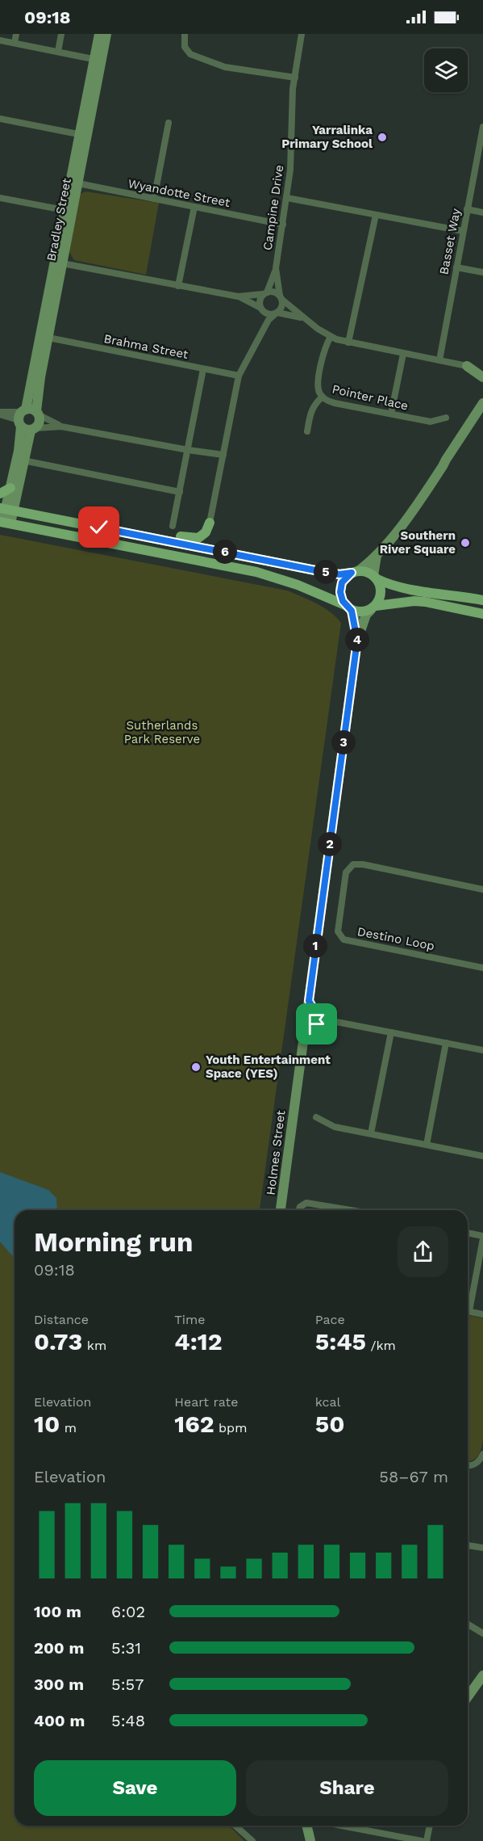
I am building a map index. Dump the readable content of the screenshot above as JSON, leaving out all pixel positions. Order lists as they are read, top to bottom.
{
  "streets": {
    "main road": ["Bradley Street", "Holmes Street"],
    "street": [
      "Wyandotte Street",
      "Campine Drive",
      "Basset Way",
      "Brahma Street",
      "Pointer Place",
      "Destino Loop"
    ]
  },
  "crossings": [
    ["Wyandotte Street", "Campine Drive"],
    ["Wyandotte Street", "Bradley Street"],
    ["Bradley Street", "Brahma Street"]
  ],
  "parks": ["Sutherlands Park Reserve"],
  "places": ["Yarralinka Primary School", "Southern River Square", "Youth Entertainment Space (YES)"],
  "page": {
    "status": "09:18",
    "pins": [
      "6",
      "5",
      "4",
      "3",
      "2",
      "1"
    ],
    "heading": ["Morning run", "09:18"],
    "stats": [
      ["Distance", "0.73 km"],
      ["Time", "4:12"],
      ["Pace", "5:45 /km"],
      ["Elevation", "10 m"],
      ["Heart rate", "162 bpm"],
      ["kcal", "50"]
    ],
    "chart": ["Elevation", "58–67 m"],
    "list": [
      {
        "name": "100 m",
        "note": "6:02"
      },
      {
        "name": "200 m",
        "note": "5:31"
      },
      {
        "name": "300 m",
        "note": "5:57"
      },
      {
        "name": "400 m",
        "note": "5:48"
      }
    ],
    "buttons": ["Save", "Share"]
  }
}
